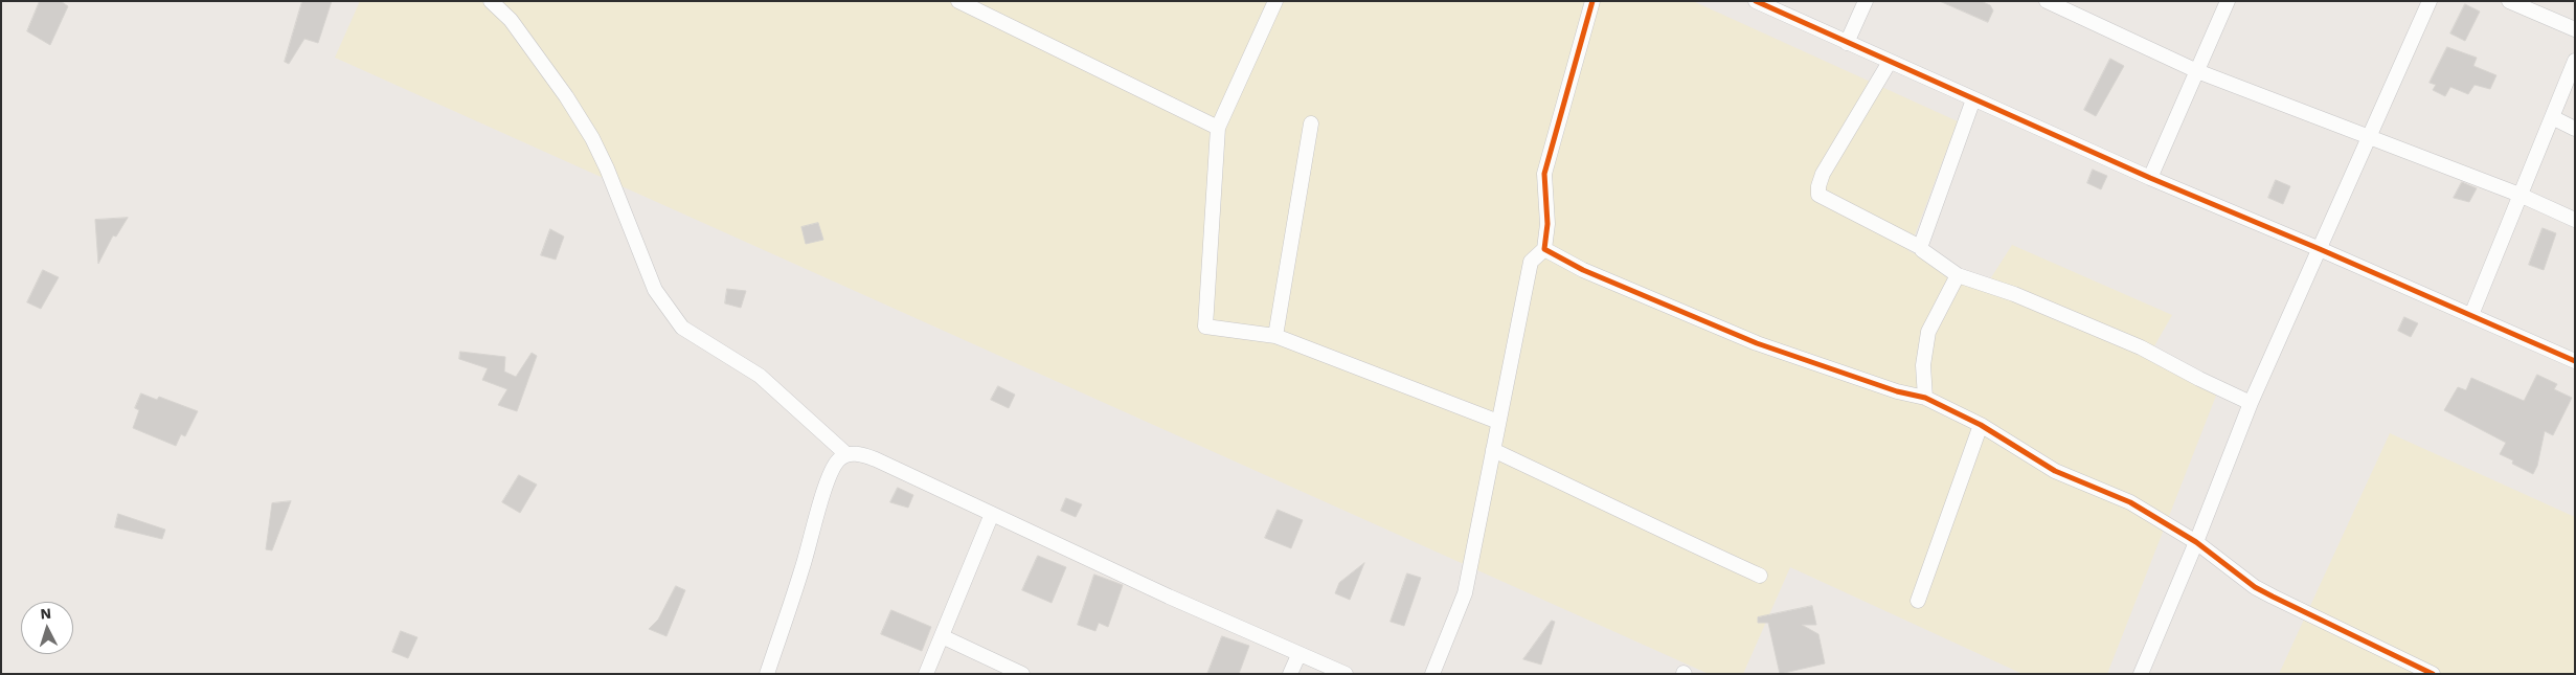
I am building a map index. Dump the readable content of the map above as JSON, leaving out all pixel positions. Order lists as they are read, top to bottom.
{
  "north": "top"
}
